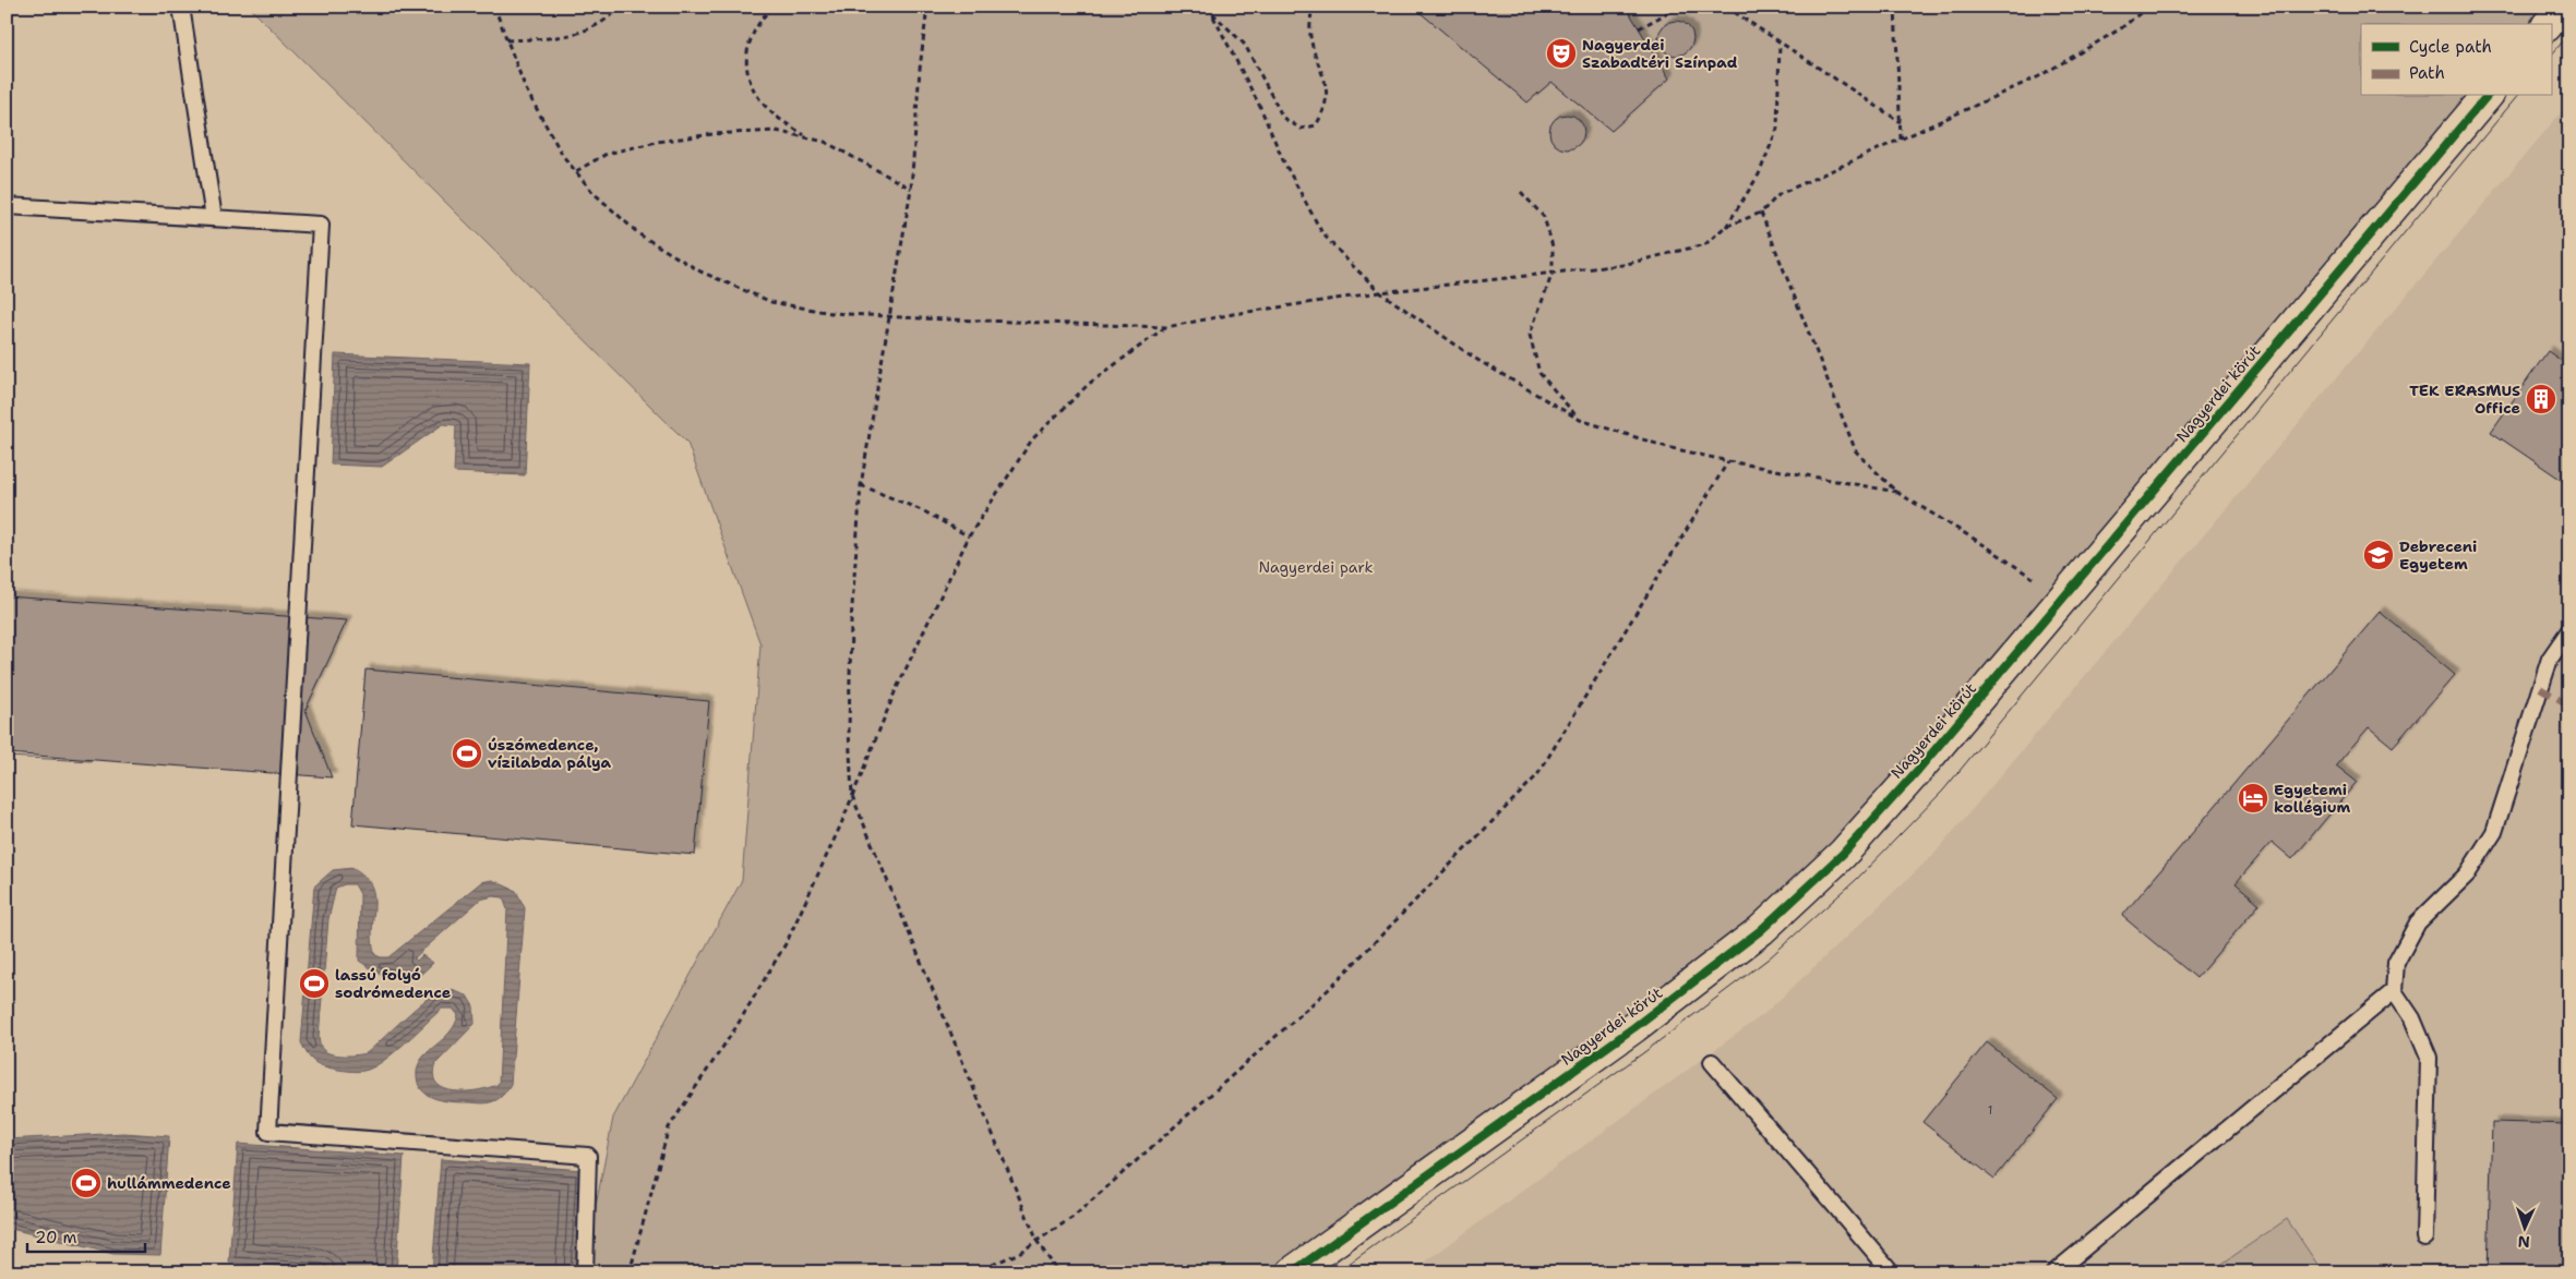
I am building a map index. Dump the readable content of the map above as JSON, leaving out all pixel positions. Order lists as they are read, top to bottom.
{
  "streets": {
    "street": ["Nagyerdei körút"]
  },
  "parks": ["Nagyerdei park"],
  "places": {
    "theatre": ["Nagyerdei Szabadtéri Színpad"],
    "building": ["TEK ERASMUS Office"],
    "school or university": ["Debreceni Egyetem"],
    "sports": ["úszómedence, vízilabda pálya", "lassú folyó sodrómedence", "hullámmedence"],
    "hotel": ["Egyetemi kollégium"]
  },
  "house_numbers": ["1"],
  "legend": ["Cycle path", "Path"],
  "scale_bar": "20 m",
  "north": "bottom"
}
